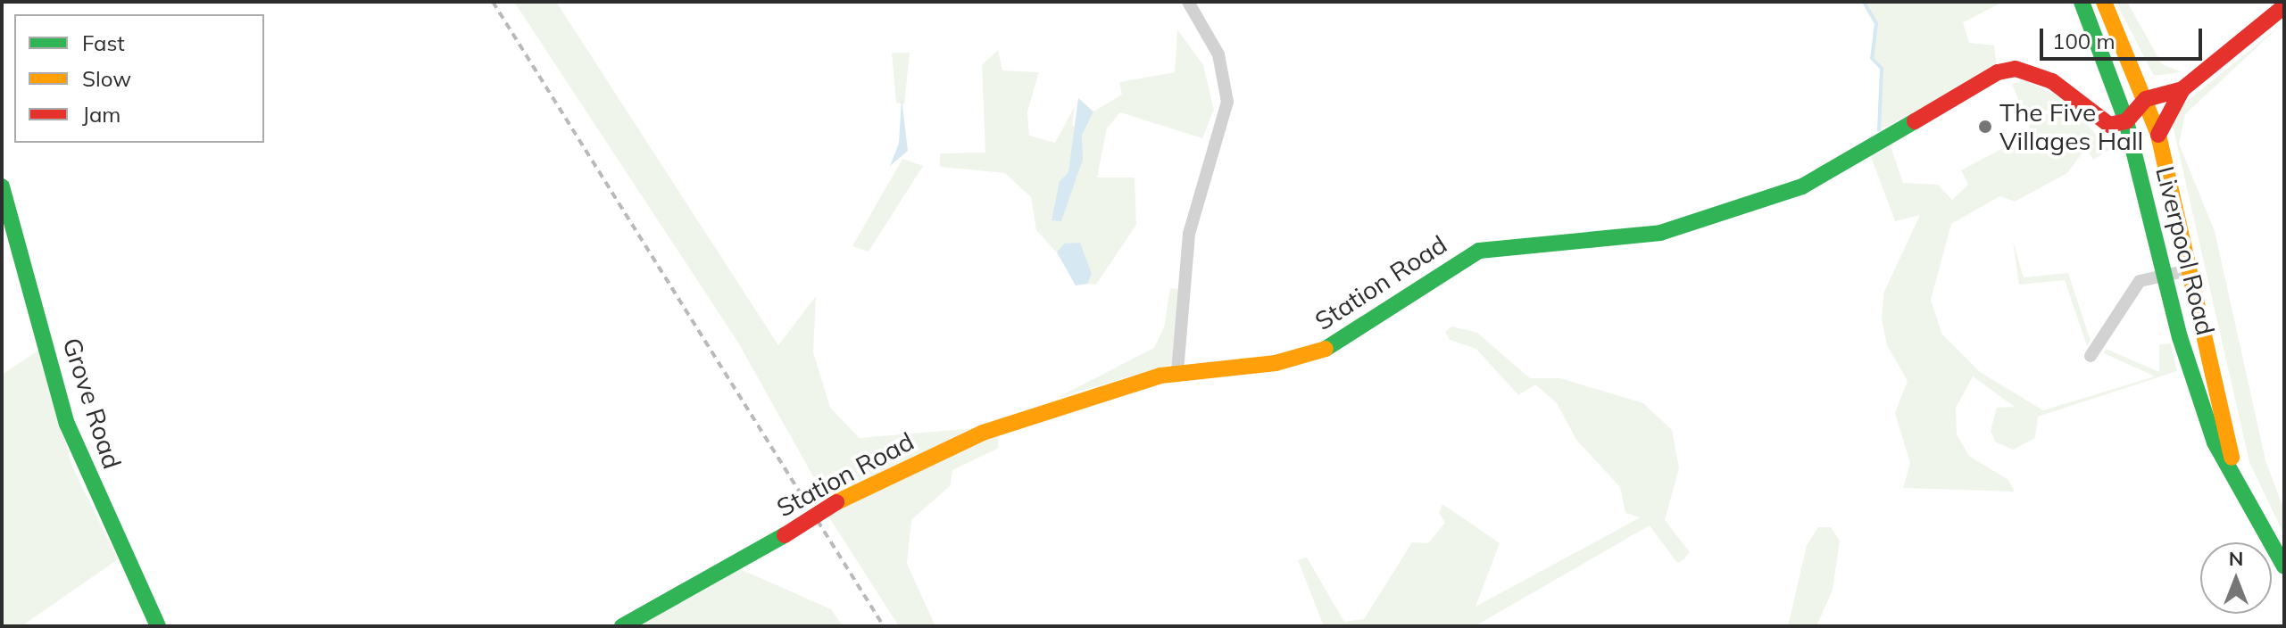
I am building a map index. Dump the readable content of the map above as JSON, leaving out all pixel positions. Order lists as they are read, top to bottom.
{
  "streets": {
    "main road": ["Liverpool Road", "Station Road", "Grove Road"]
  },
  "crossings": [
    ["Liverpool Road", "Station Road"]
  ],
  "places": ["The Five Villages Hall"],
  "legend": ["Fast", "Slow", "Jam"],
  "scale_bar": "100 m",
  "north": "top"
}
